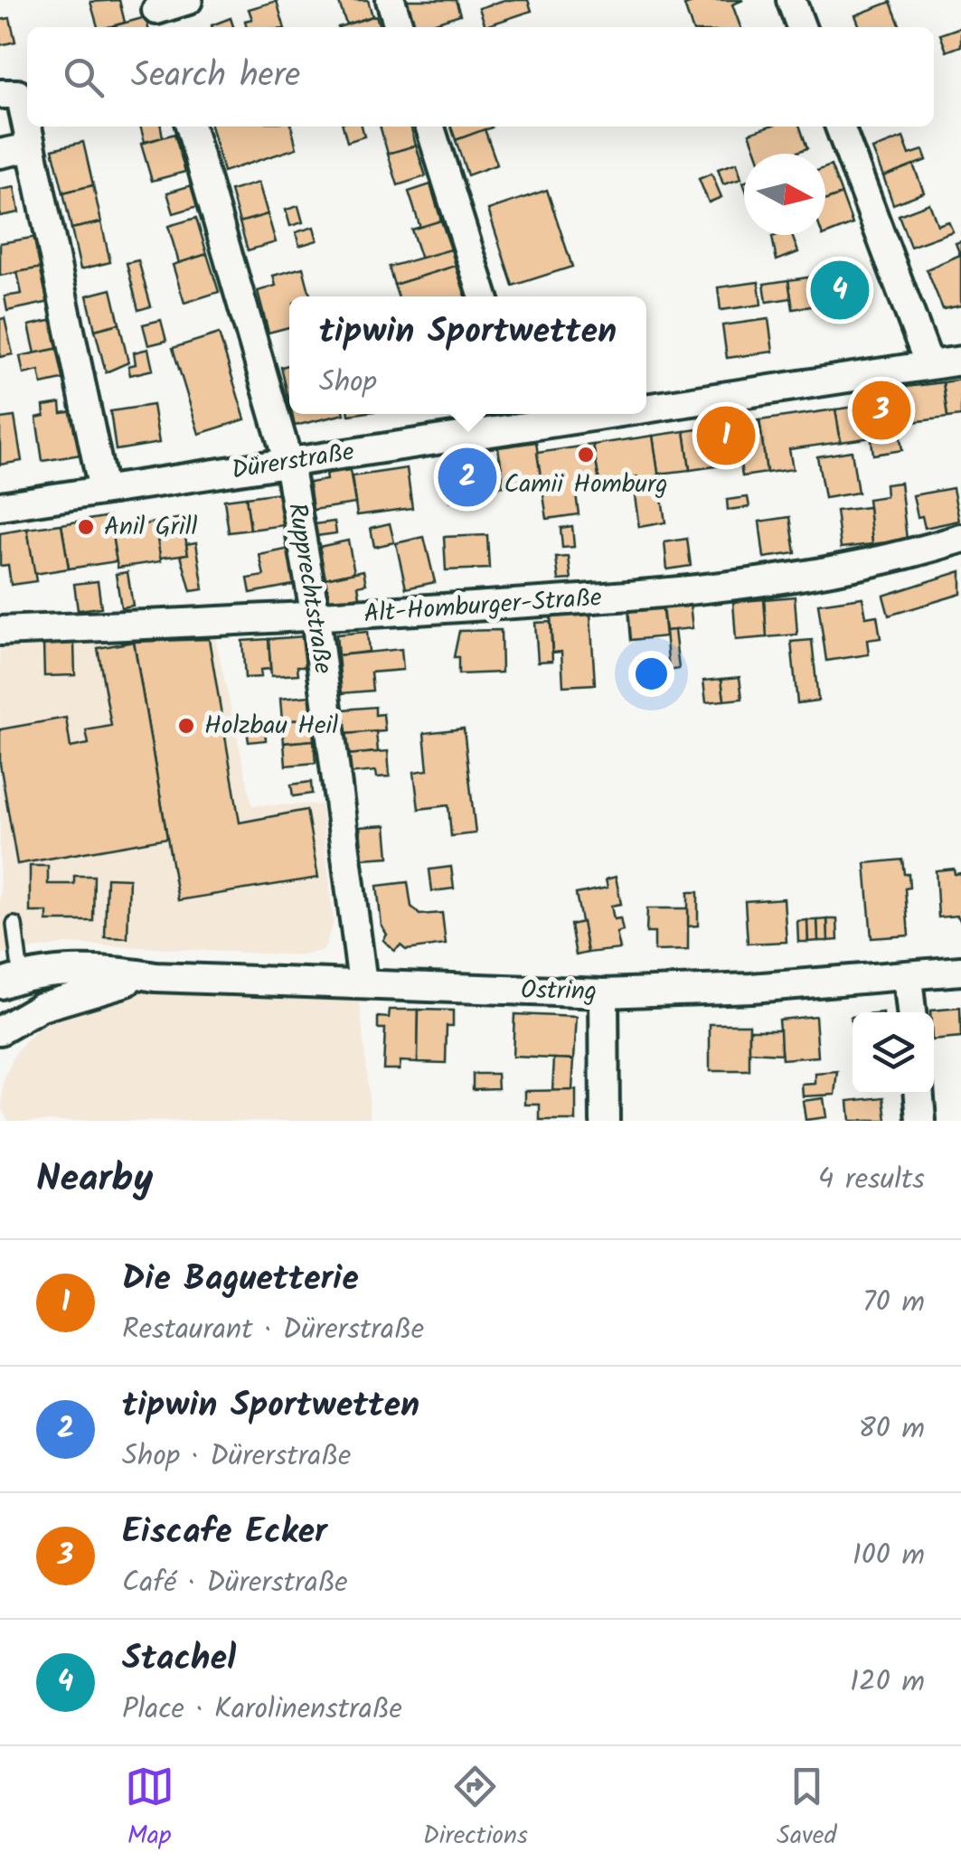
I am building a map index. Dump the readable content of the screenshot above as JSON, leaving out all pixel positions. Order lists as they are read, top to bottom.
{
  "streets": {
    "street": [
      "Dürerstraße",
      "Rupprechtstraße",
      "Alt-Homburger-Straße",
      "Ostring"
    ]
  },
  "crossings": [
    ["Dürerstraße", "Rupprechtstraße"],
    ["Rupprechtstraße", "Alt-Homburger-Straße"],
    ["Rupprechtstraße", "Ostring"]
  ],
  "places": ["Camii Homburg", "Anil Grill", "Holzbau Heil"],
  "north": "right",
  "page": {
    "search": "Search here",
    "pins": [
      "4",
      "3",
      "1",
      "2"
    ],
    "popup": ["tipwin Sportwetten", "Shop"],
    "heading": ["Nearby", "4 results"],
    "list": [
      {
        "mark": "1",
        "name": "Die Baguetterie",
        "note": "Restaurant · Dürerstraße",
        "value": "70 m"
      },
      {
        "mark": "2",
        "name": "tipwin Sportwetten",
        "note": "Shop · Dürerstraße",
        "value": "80 m"
      },
      {
        "mark": "3",
        "name": "Eiscafe Ecker",
        "note": "Café · Dürerstraße",
        "value": "100 m"
      },
      {
        "mark": "4",
        "name": "Stachel",
        "note": "Place · Karolinenstraße",
        "value": "120 m"
      }
    ],
    "nav": ["Map", "Directions", "Saved"]
  }
}
